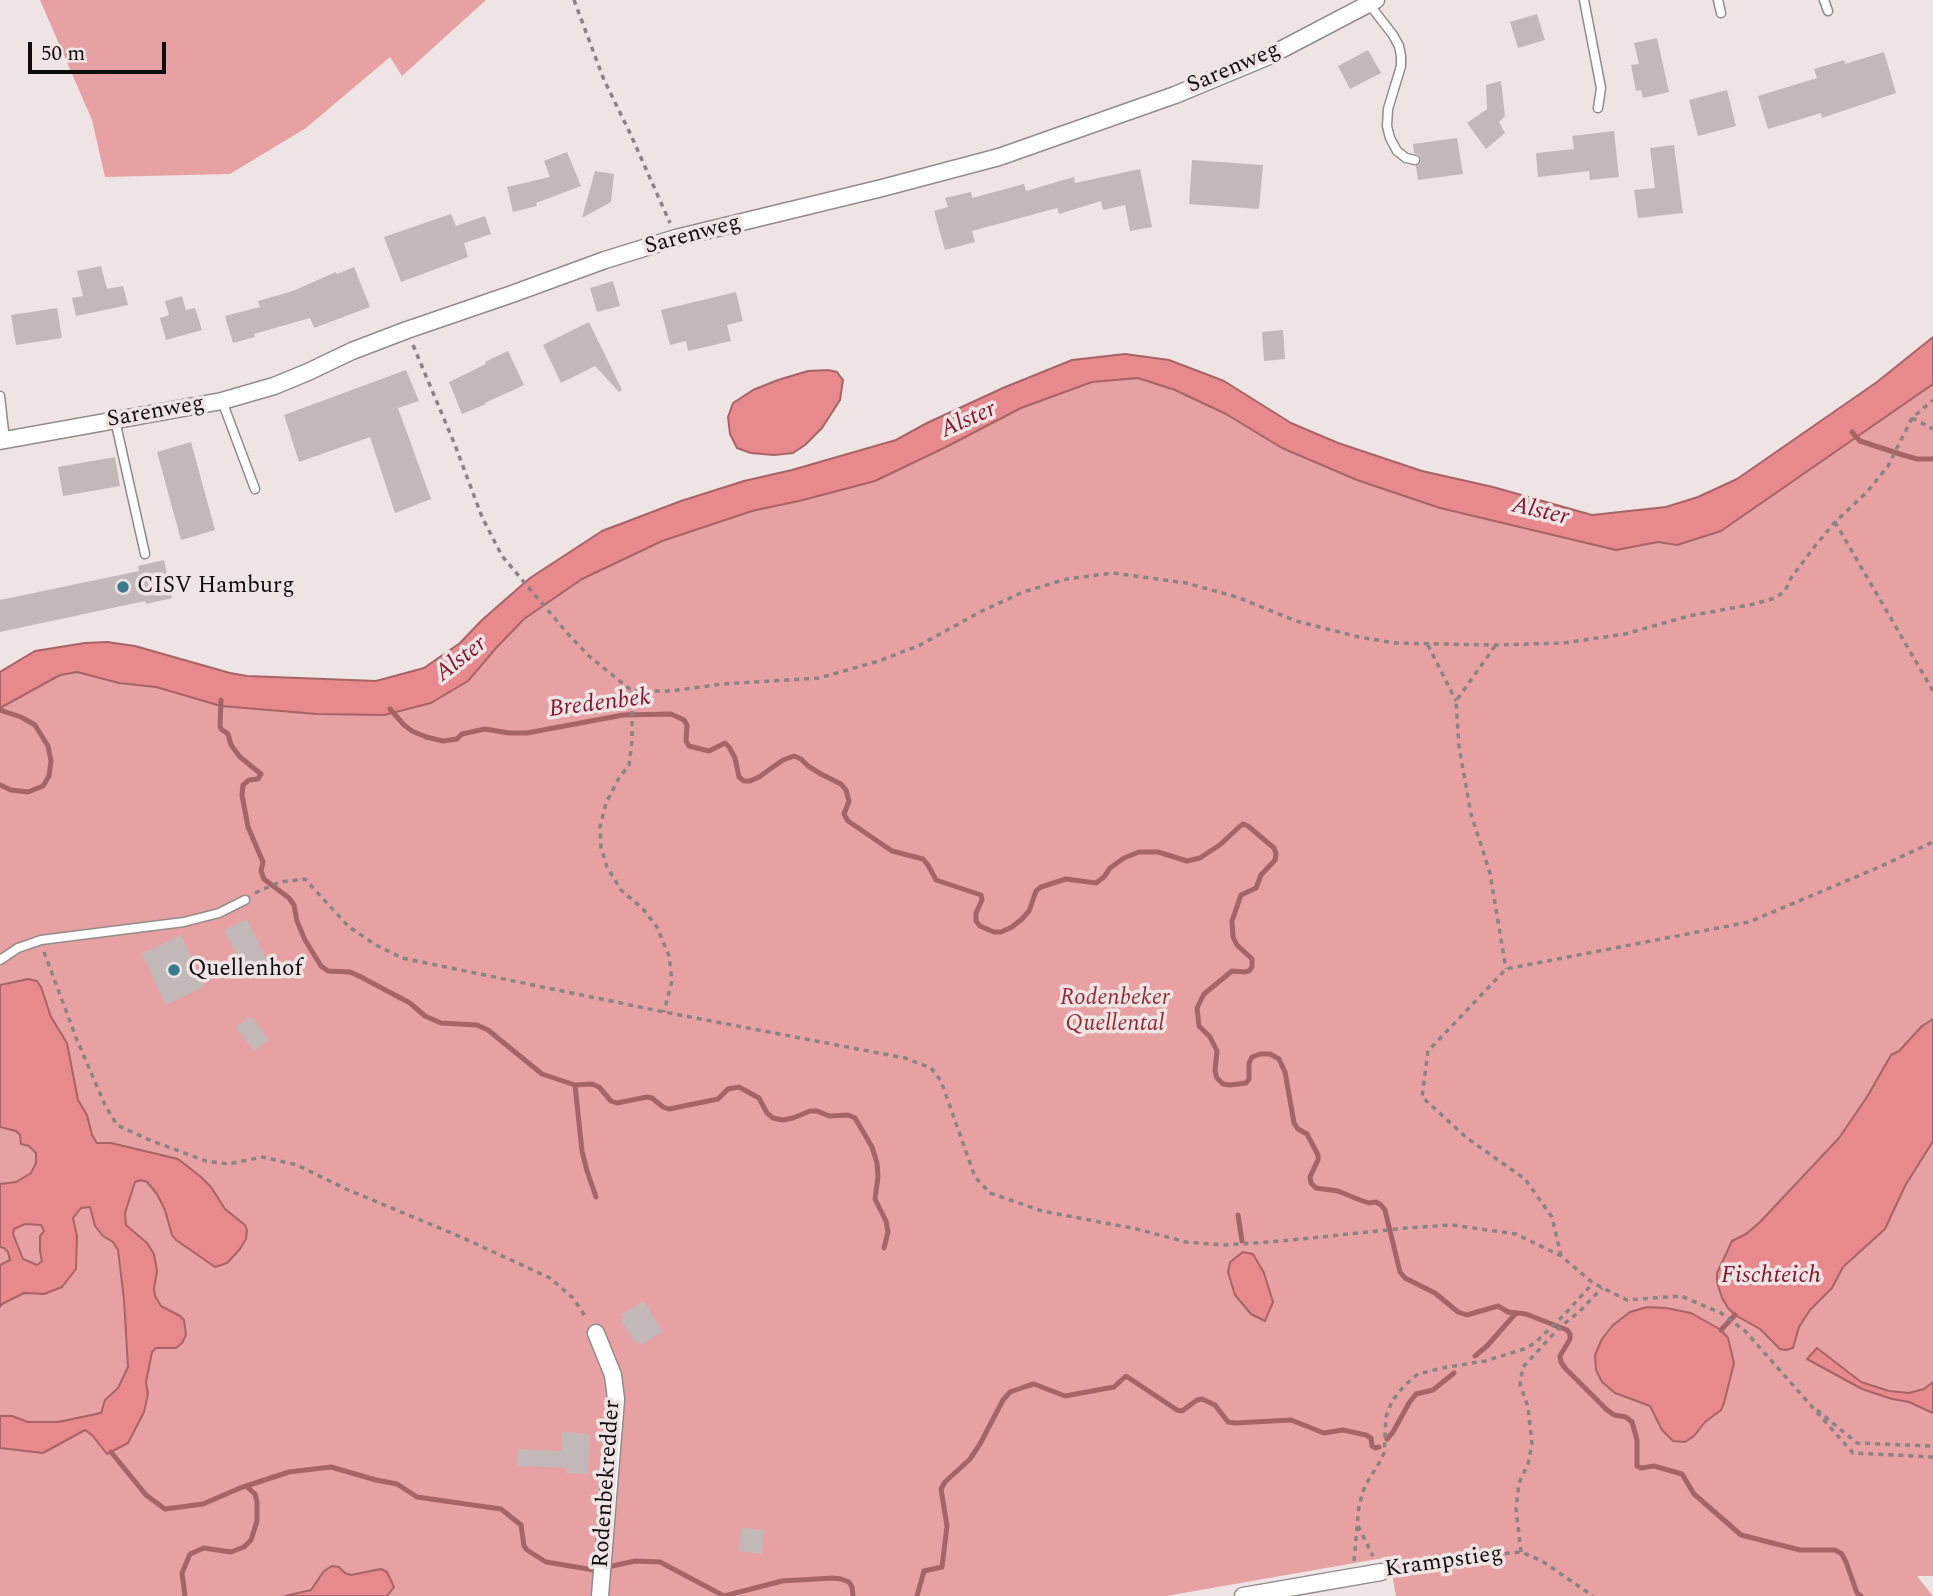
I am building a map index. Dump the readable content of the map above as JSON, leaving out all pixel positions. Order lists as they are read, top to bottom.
{
  "streets": {
    "street": ["Sarenweg", "Rodenbekredder", "Krampstieg"]
  },
  "water": ["Alster", "Bredenbek", "Fischteich"],
  "parks": ["Rodenbeker Quellental"],
  "places": ["CISV Hamburg", "Quellenhof"],
  "scale_bar": "50 m"
}
